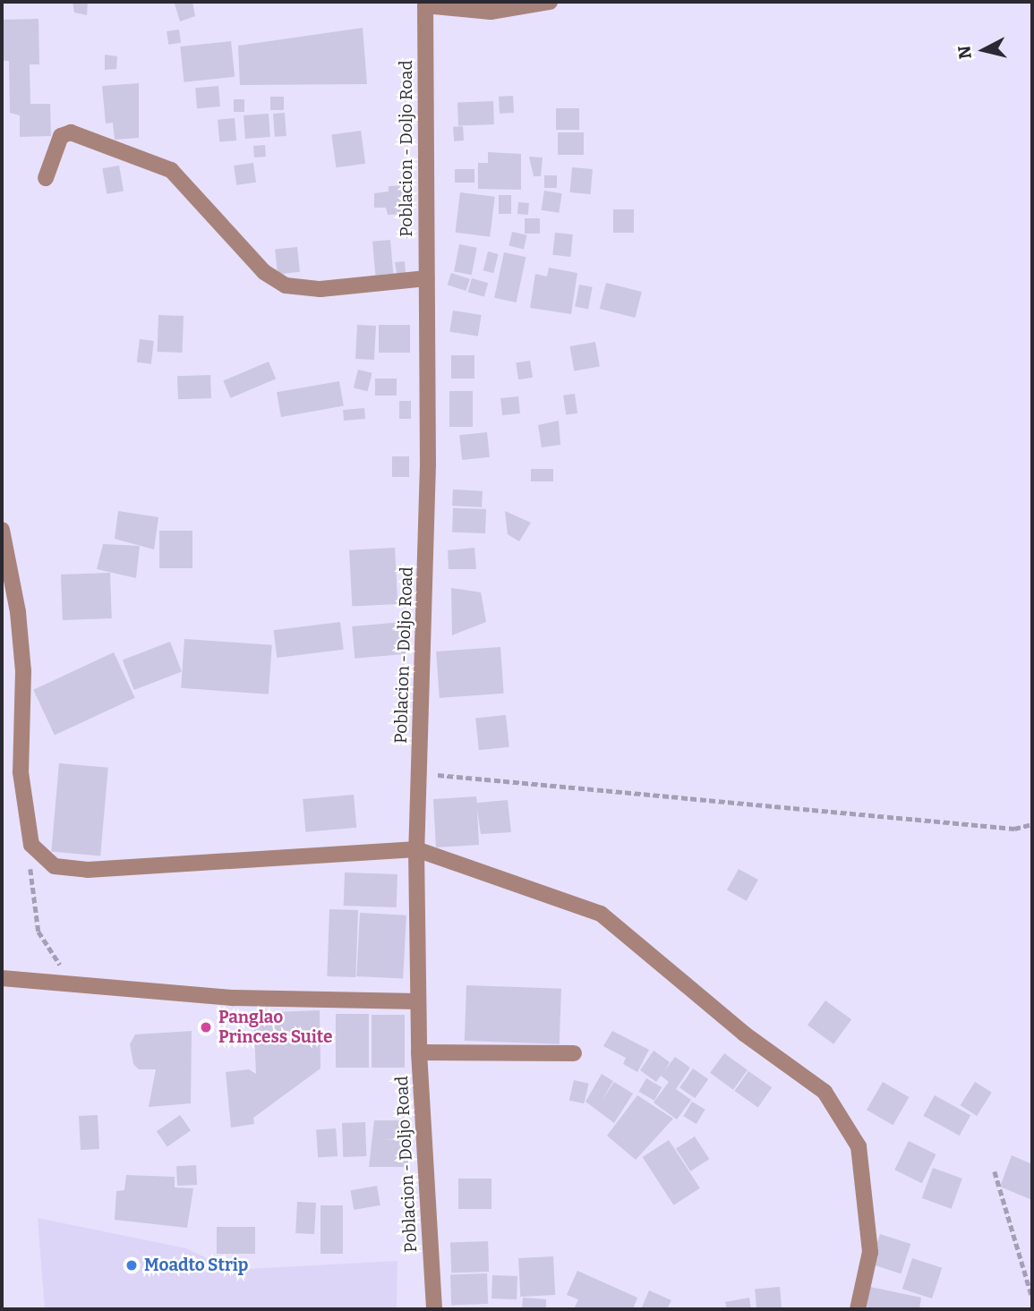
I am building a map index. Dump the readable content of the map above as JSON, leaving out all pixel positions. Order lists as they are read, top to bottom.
{
  "streets": {
    "street": ["Poblacion - Doljo Road"]
  },
  "places": ["Panglao Princess Suite", "Moadto Strip"],
  "north": "left"
}
